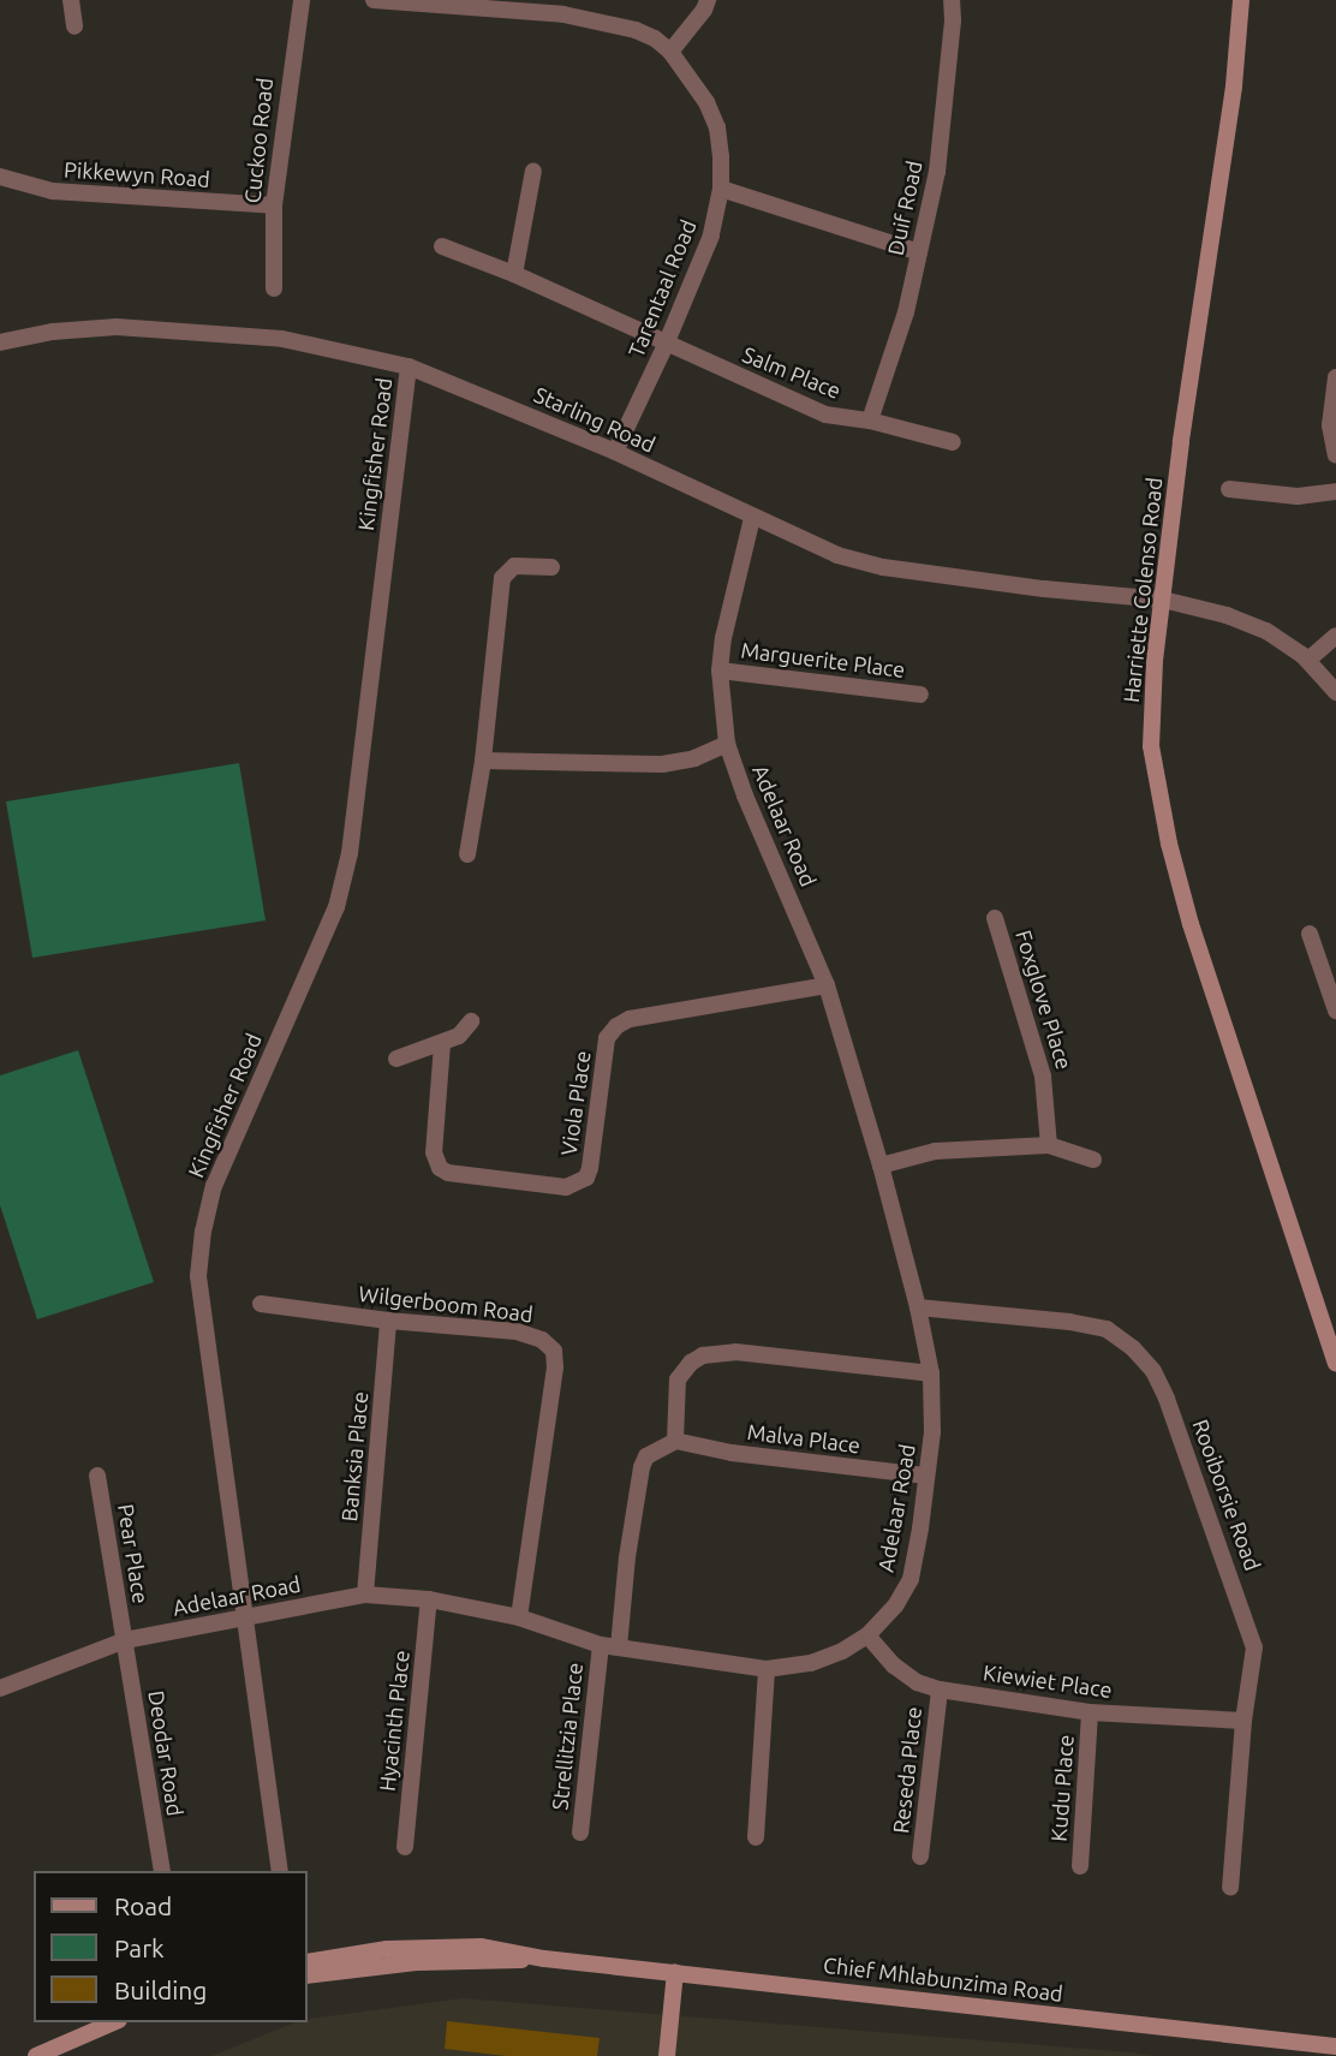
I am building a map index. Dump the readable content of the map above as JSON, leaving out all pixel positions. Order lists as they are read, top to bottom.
{
  "streets": {
    "street": [
      "Cuckoo Road",
      "Pikkewyn Road",
      "Duif Road",
      "Tarentaal Road",
      "Salm Place",
      "Starling Road",
      "Kingfisher Road",
      "Harriette Colenso Road",
      "Marguerite Place",
      "Adelaar Road",
      "Foxglove Place",
      "Viola Place",
      "Wilgerboom Road",
      "Malva Place",
      "Banksia Place",
      "Rooiborsie Road",
      "Pear Place",
      "Kiewiet Place",
      "Hyacinth Place",
      "Strellitzia Place",
      "Deodar Road",
      "Reseda Place",
      "Kudu Place",
      "Chief Mhlabunzima Road"
    ]
  },
  "crossings": [
    ["Cuckoo Road", "Pikkewyn Road"],
    ["Duif Road", "Salm Place"],
    ["Tarentaal Road", "Salm Place"],
    ["Tarentaal Road", "Starling Road"],
    ["Starling Road", "Kingfisher Road"],
    ["Starling Road", "Harriette Colenso Road"],
    ["Starling Road", "Adelaar Road"],
    ["Kingfisher Road", "Adelaar Road"],
    ["Marguerite Place", "Adelaar Road"],
    ["Adelaar Road", "Viola Place"],
    ["Adelaar Road", "Wilgerboom Road"],
    ["Adelaar Road", "Malva Place"],
    ["Adelaar Road", "Banksia Place"],
    ["Adelaar Road", "Rooiborsie Road"],
    ["Adelaar Road", "Pear Place"],
    ["Adelaar Road", "Kiewiet Place"],
    ["Adelaar Road", "Hyacinth Place"],
    ["Adelaar Road", "Strellitzia Place"],
    ["Adelaar Road", "Deodar Road"],
    ["Wilgerboom Road", "Banksia Place"],
    ["Rooiborsie Road", "Kiewiet Place"],
    ["Pear Place", "Deodar Road"],
    ["Kiewiet Place", "Reseda Place"],
    ["Kiewiet Place", "Kudu Place"]
  ],
  "legend": ["Road", "Park", "Building"]
}
